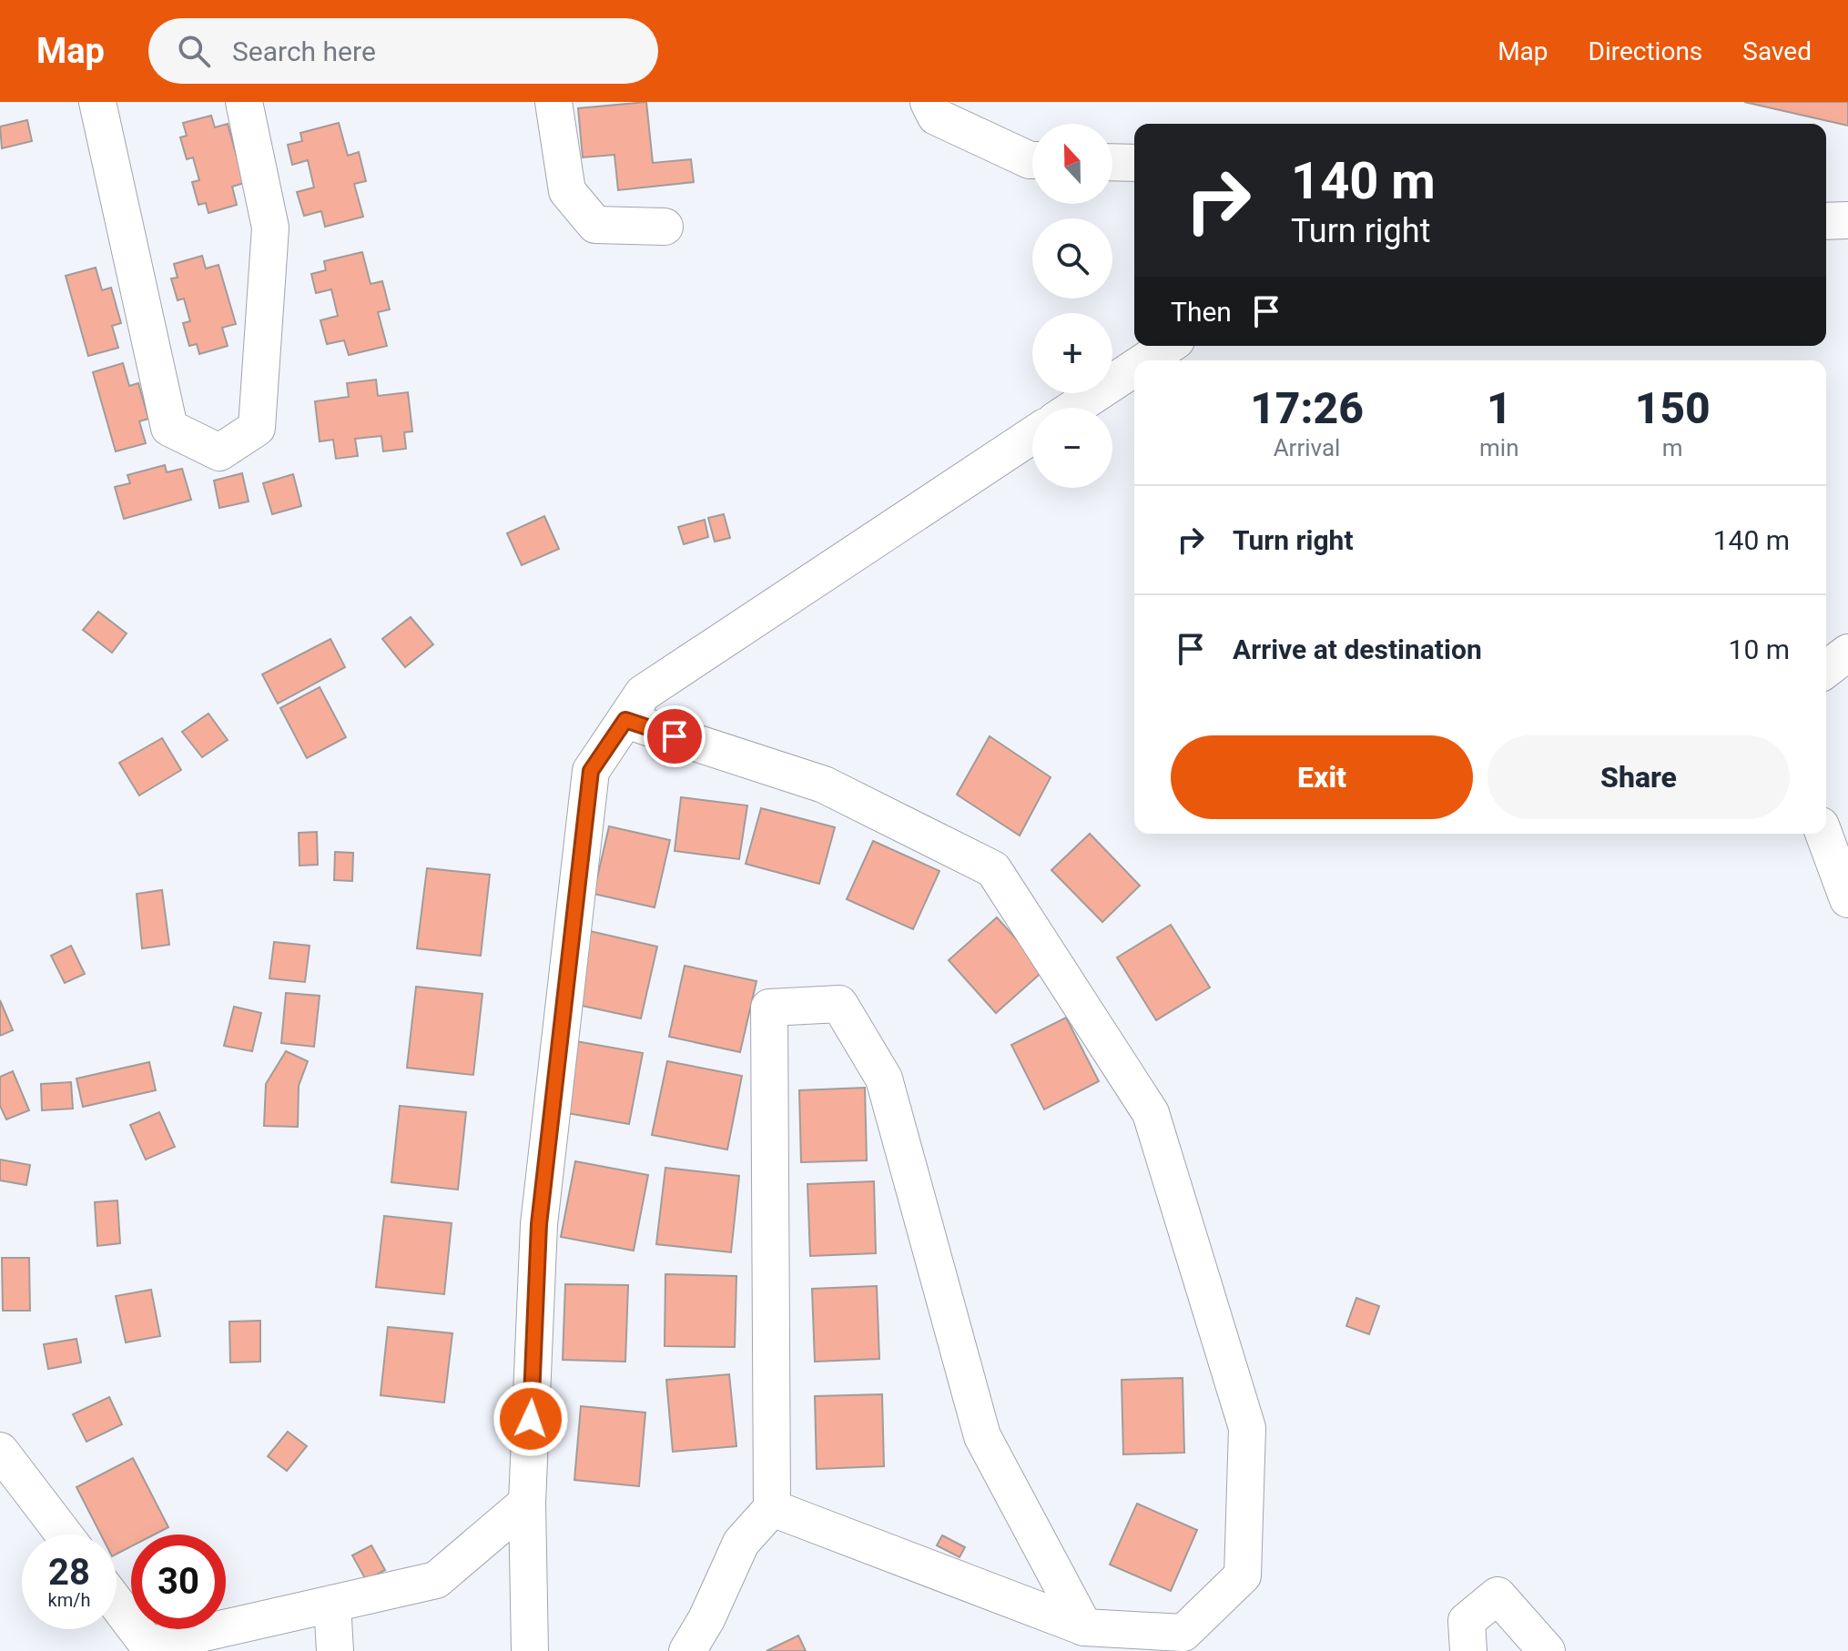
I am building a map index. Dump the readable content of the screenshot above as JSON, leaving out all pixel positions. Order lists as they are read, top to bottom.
{
  "north": "top",
  "page": {
    "header": "Map",
    "search": "Search here",
    "nav": ["Map", "Directions", "Saved"],
    "map_buttons": ["+", "−"],
    "turn": ["140 m", "Turn right"],
    "then": "Then",
    "eta": [
      "17:26",
      "Arrival",
      "1",
      "min",
      "150",
      "m"
    ],
    "list": [
      {
        "name": "Turn right",
        "value": "140 m"
      },
      {
        "name": "Arrive at destination",
        "value": "10 m"
      }
    ],
    "buttons": ["Exit", "Share"],
    "speed": "28 km/h",
    "limit": "30"
  }
}
